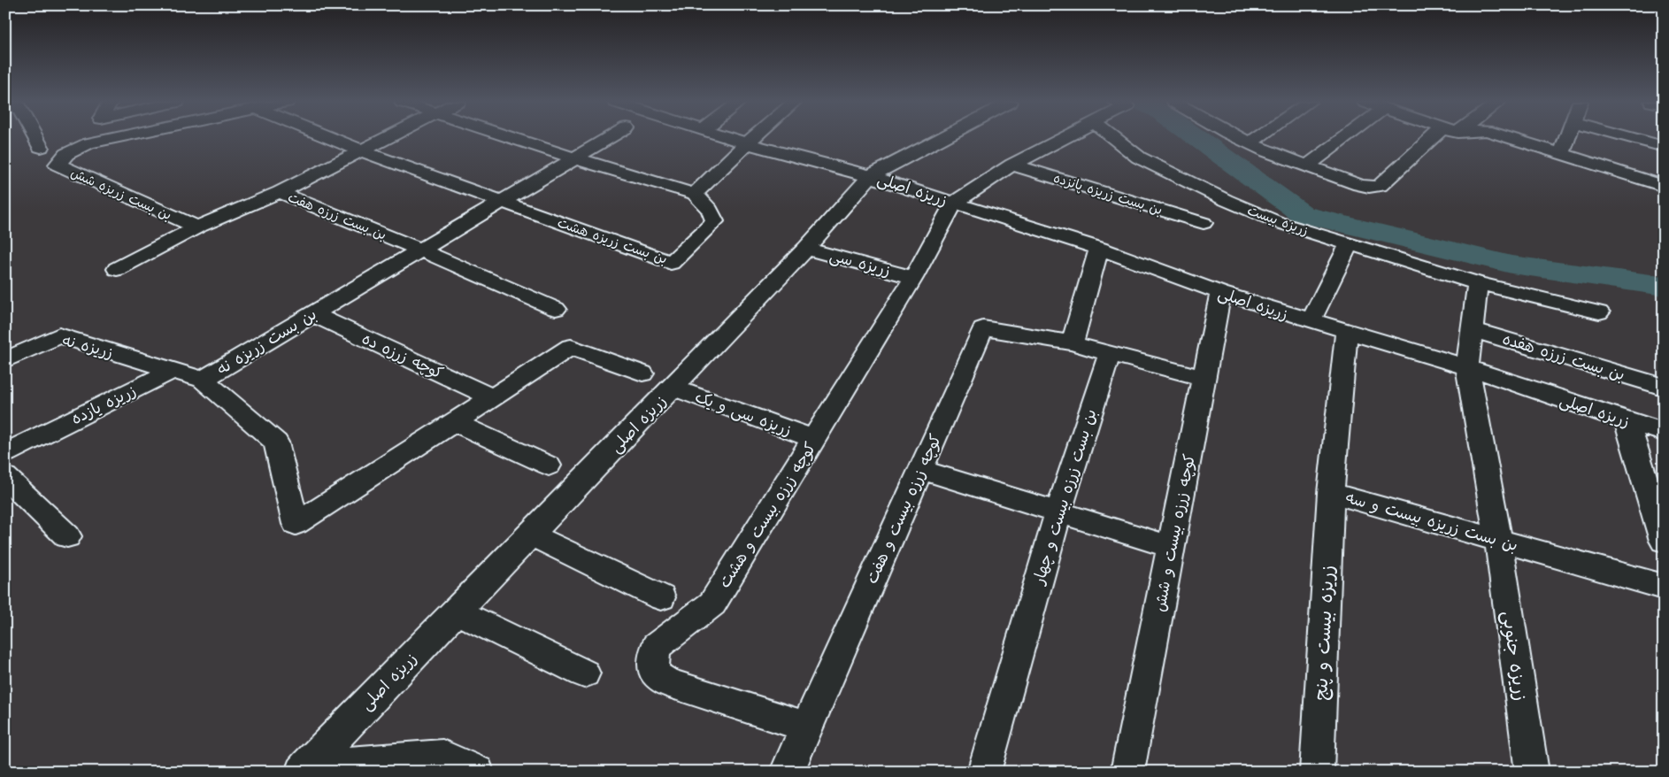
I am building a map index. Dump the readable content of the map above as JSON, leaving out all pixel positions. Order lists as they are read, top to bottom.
{
  "streets": {
    "street": [
      "زریزه اصلی",
      "بن بست زریزه شش",
      "بن بست زریزه پانزده",
      "بن بست زرزه هفت",
      "زریزه بیست",
      "بن بست زریزه هشت",
      "زریزه سی",
      "بن بست زریزه نه",
      "زریزه نه",
      "کوچه زرزه ده",
      "بن بست زرزه هفده",
      "زریزه یازده",
      "زریزه سی و یک",
      "بن بست زرزه بیست و چهار",
      "کوچه زرزه بیست و هفت",
      "کوچه زرزه بیست و هشت",
      "بن بست زریزه بیست و سه",
      "کوچه زرزه بیست و شش",
      "زریزه بیست و پنج",
      "زریزه جنوبی"
    ]
  },
  "crossings": [
    ["زریزه اصلی", "زریزه سی"],
    ["زریزه اصلی", "زریزه سی و یک"],
    ["زریزه اصلی", "کوچه زرزه بیست و هشت"],
    ["زریزه اصلی", "بن بست زریزه بیست و سه"],
    ["زریزه اصلی", "کوچه زرزه بیست و شش"],
    ["زریزه اصلی", "زریزه جنوبی"],
    ["بن بست زرزه هفت", "بن بست زریزه هشت"],
    ["بن بست زرزه هفت", "بن بست زریزه نه"],
    ["زریزه بیست", "زریزه جنوبی"],
    ["بن بست زریزه هشت", "بن بست زریزه نه"],
    ["زریزه سی", "کوچه زرزه بیست و هشت"],
    ["بن بست زریزه نه", "کوچه زرزه ده"],
    ["زریزه نه", "زریزه یازده"],
    ["بن بست زرزه هفده", "زریزه جنوبی"],
    ["زریزه سی و یک", "کوچه زرزه بیست و هشت"],
    ["کوچه زرزه بیست و هفت", "کوچه زرزه بیست و هشت"],
    ["بن بست زریزه بیست و سه", "زریزه بیست و پنج"],
    ["بن بست زریزه بیست و سه", "زریزه جنوبی"]
  ]
}
